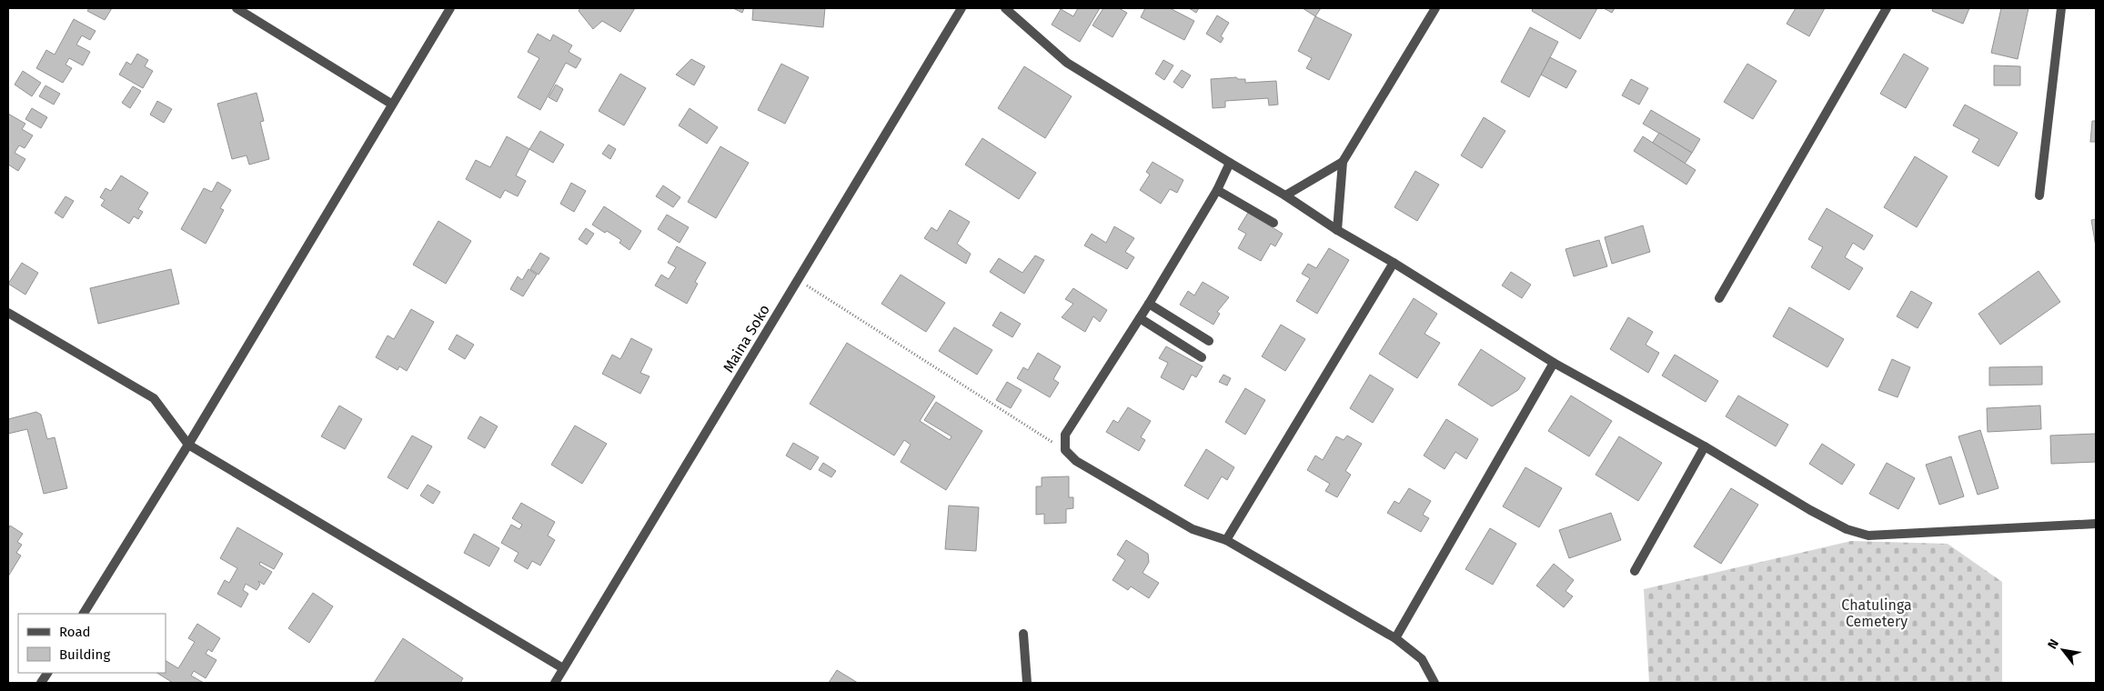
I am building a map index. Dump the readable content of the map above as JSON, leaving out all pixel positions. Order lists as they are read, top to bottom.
{
  "streets": {
    "street": ["Maina Soko"]
  },
  "parks": ["Chatulinga Cemetery"],
  "legend": ["Road", "Building"],
  "north": "top left"
}
